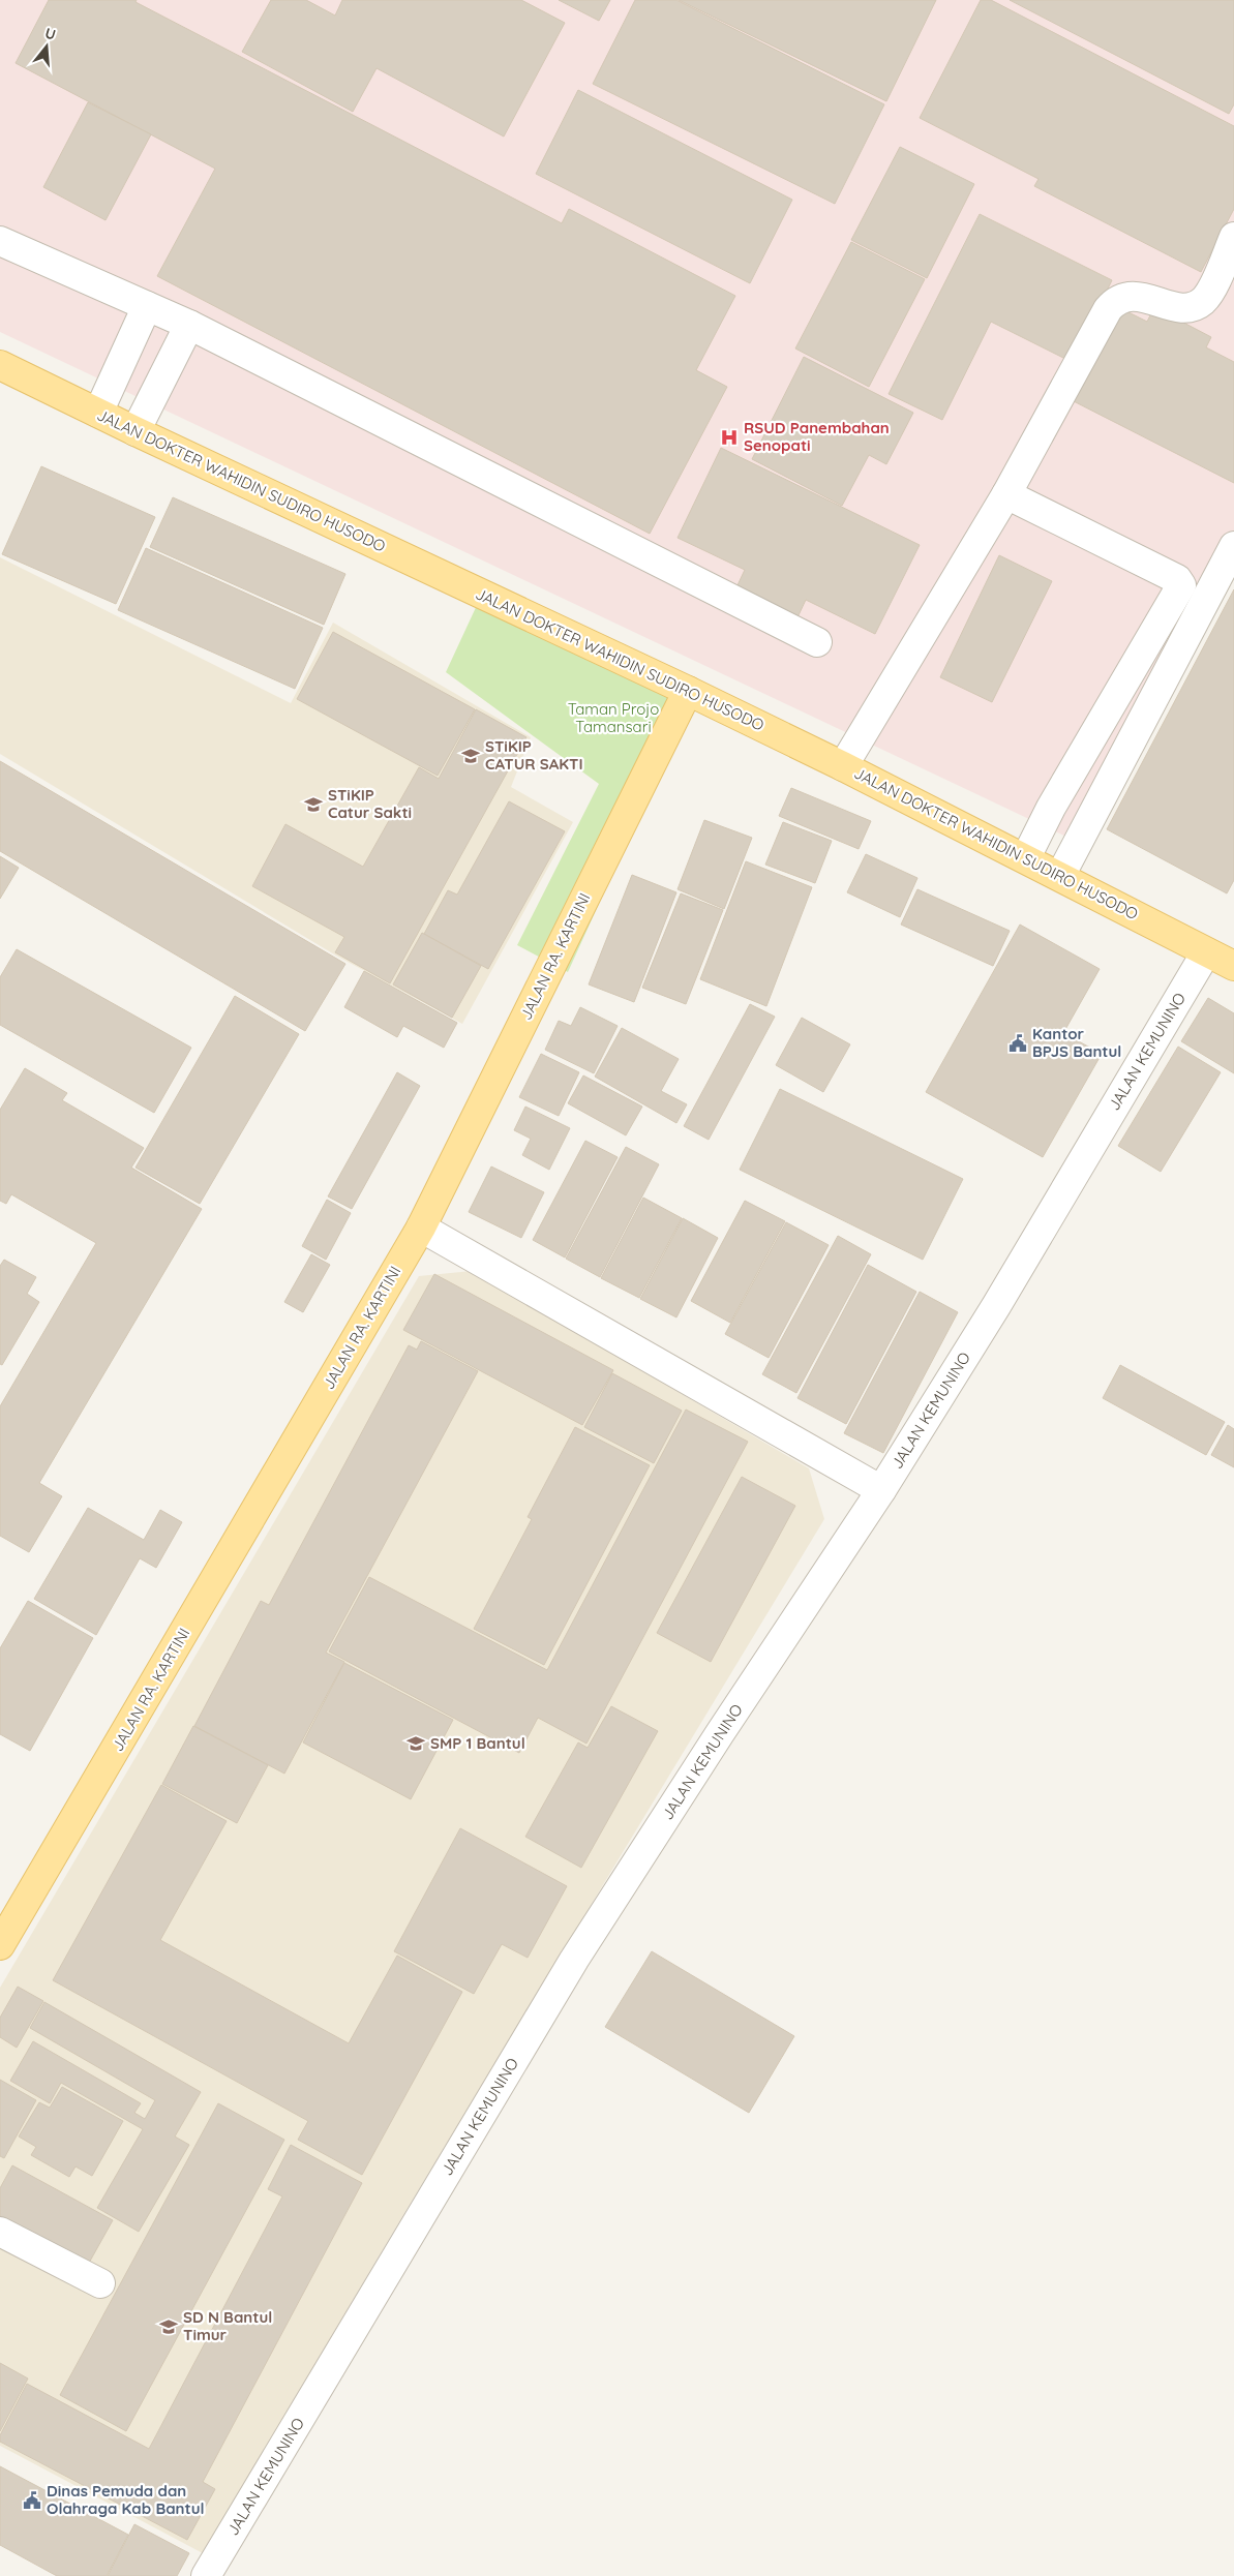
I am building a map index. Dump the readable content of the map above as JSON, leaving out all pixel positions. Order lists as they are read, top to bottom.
{
  "streets": {
    "main road": ["JALAN DOKTER WAHIDIN SUDIRO HUSODO", "JALAN RA. KARTINI"],
    "street": ["JALAN KEMUNINO"]
  },
  "crossings": [
    ["JALAN DOKTER WAHIDIN SUDIRO HUSODO", "JALAN RA. KARTINI"],
    ["JALAN DOKTER WAHIDIN SUDIRO HUSODO", "JALAN KEMUNINO"]
  ],
  "parks": ["Taman Projo Tamansari"],
  "places": {
    "hospital": ["RSUD Panembahan Senopati"],
    "school or university": [
      "STiKIP CATUR SAKTI",
      "STiKIP Catur Sakti",
      "SMP 1 Bantul",
      "SD N Bantul Timur"
    ],
    "public building": ["Kantor BPJS Bantul", "Dinas Pemuda dan Olahraga Kab Bantul"]
  },
  "north": "top"
}
